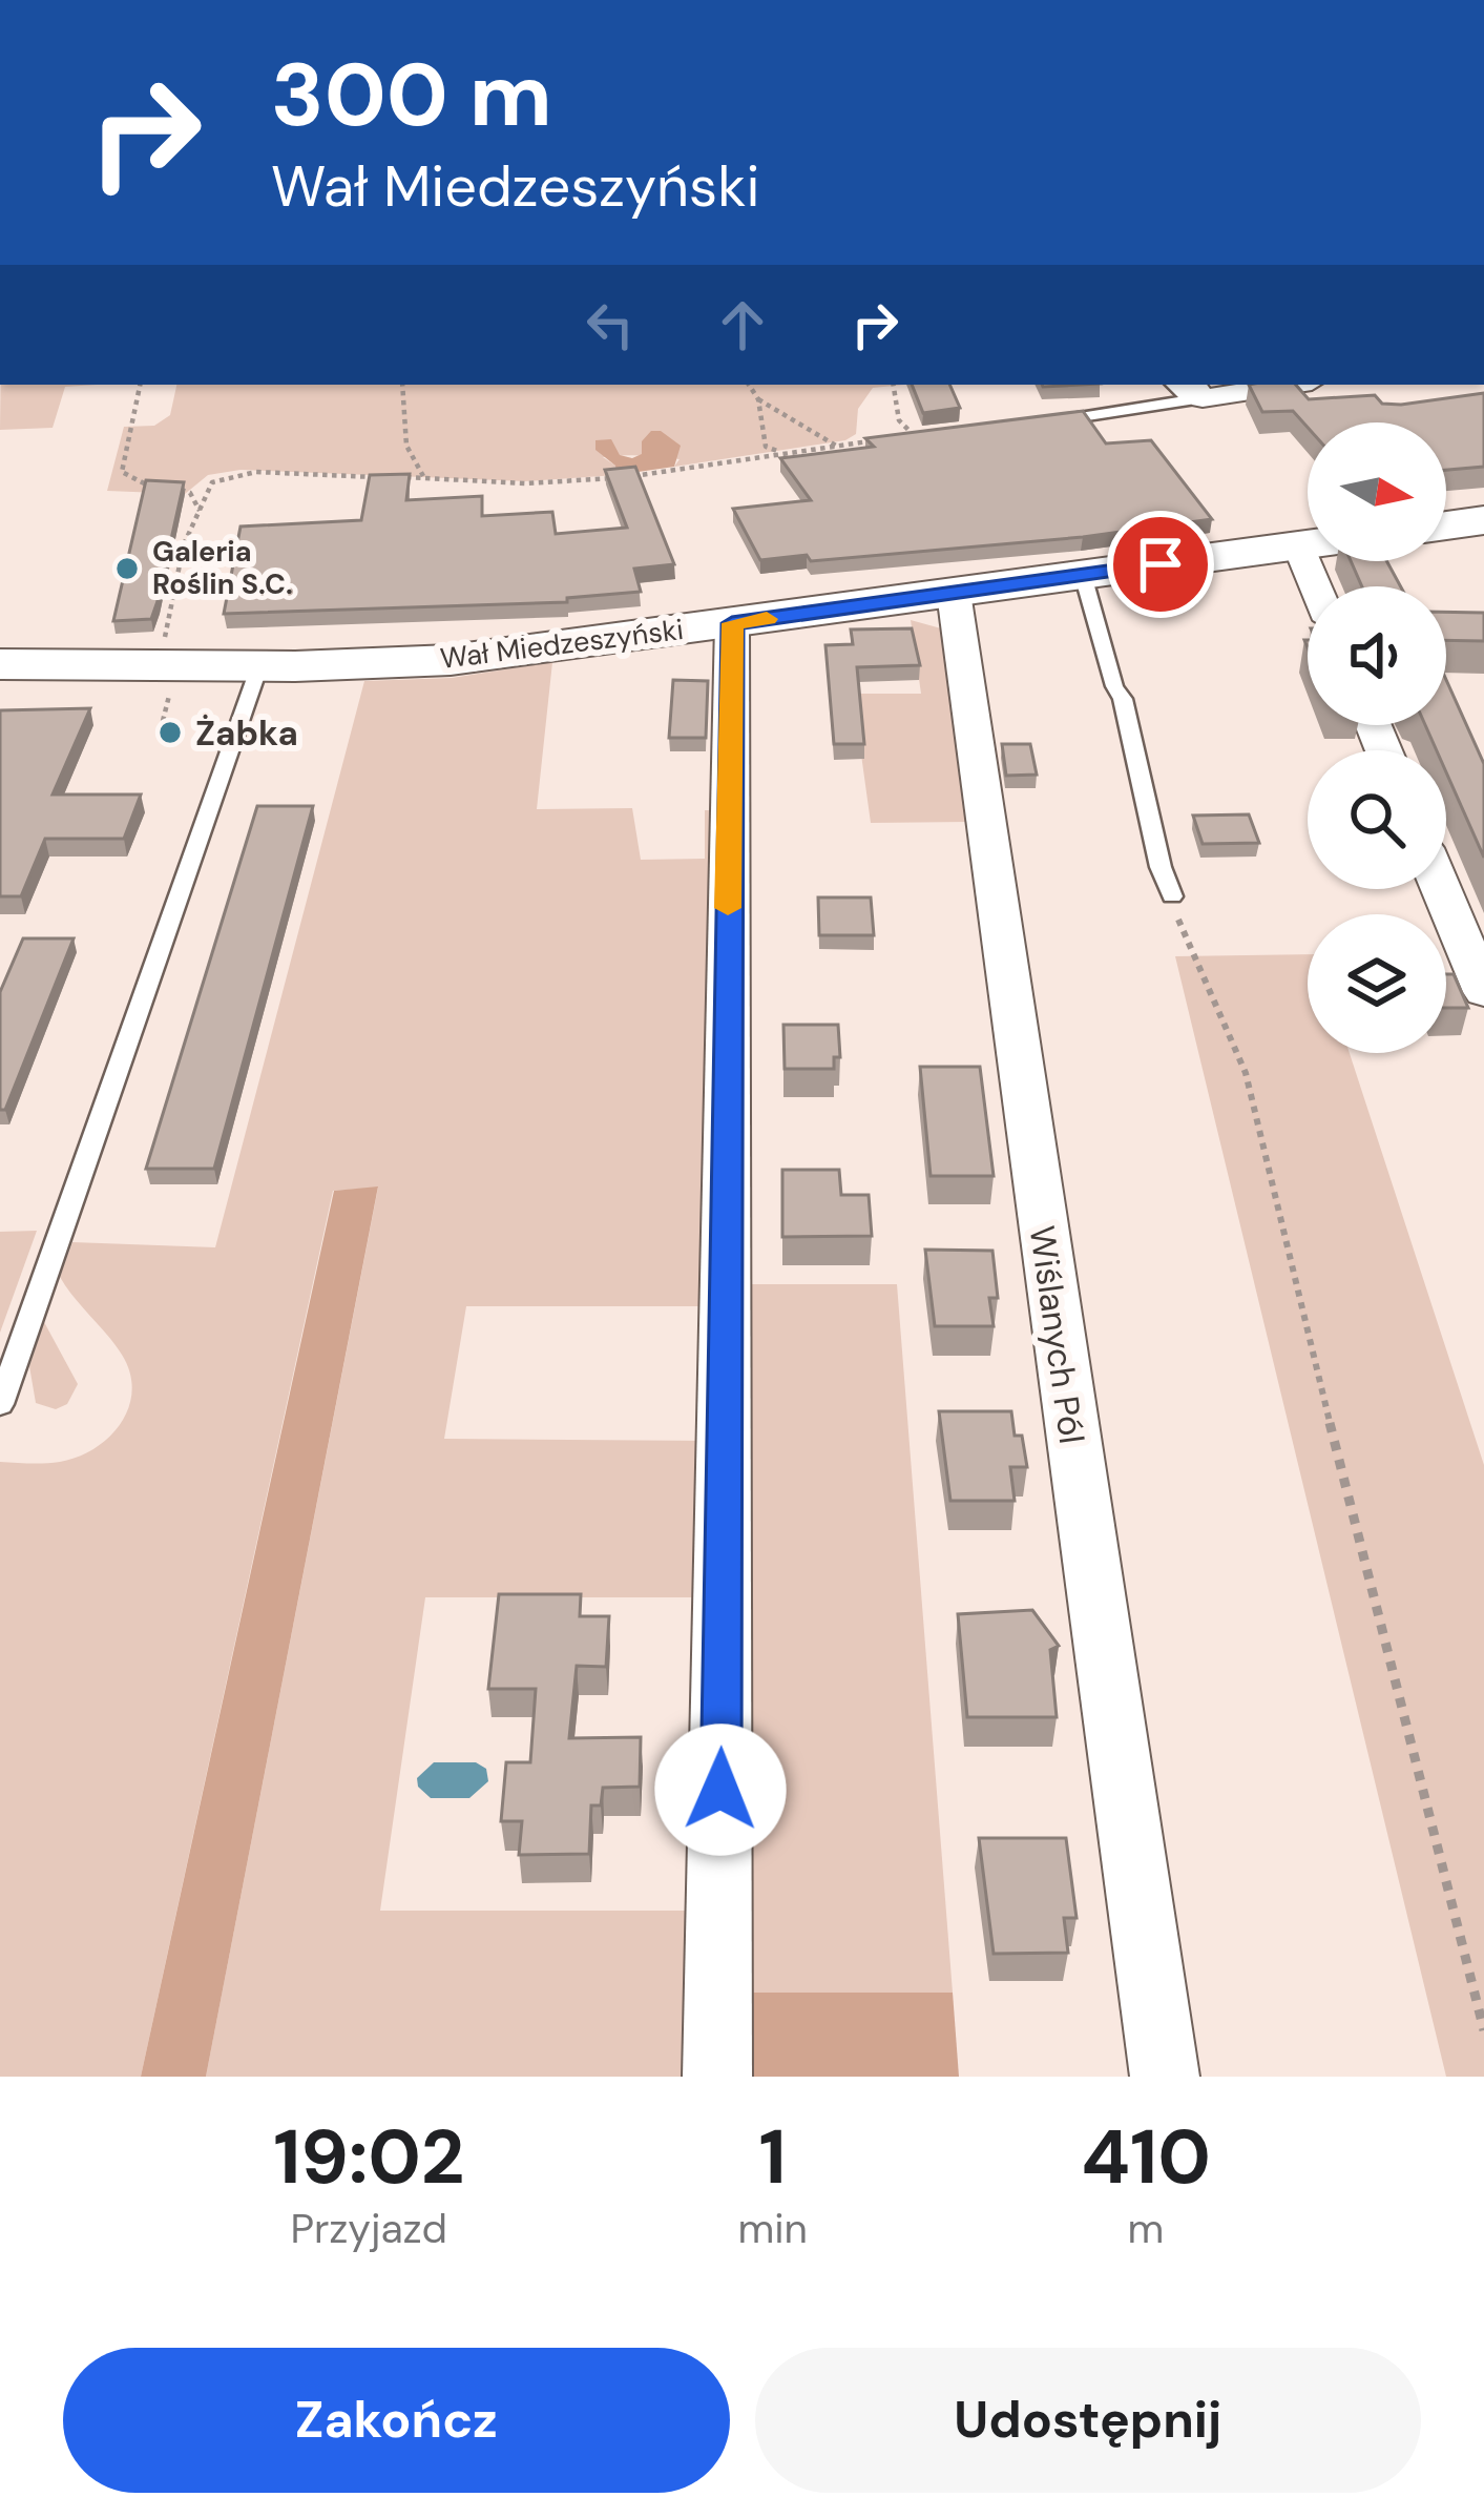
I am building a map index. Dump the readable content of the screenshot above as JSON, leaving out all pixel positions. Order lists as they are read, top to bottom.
{
  "streets": {
    "main road": ["Wał Miedzeszyński"],
    "street": ["Wiślanych Pól"]
  },
  "crossings": [
    ["Wał Miedzeszyński", "Wiślanych Pól"]
  ],
  "places": ["Galeria Roślin S.C.", "Żabka"],
  "north": "right",
  "page": {
    "turn": ["300 m", "Wał Miedzeszyński"],
    "eta": [
      "19:02",
      "Przyjazd",
      "1",
      "min",
      "410",
      "m"
    ],
    "buttons": ["Zakończ", "Udostępnij"]
  }
}
